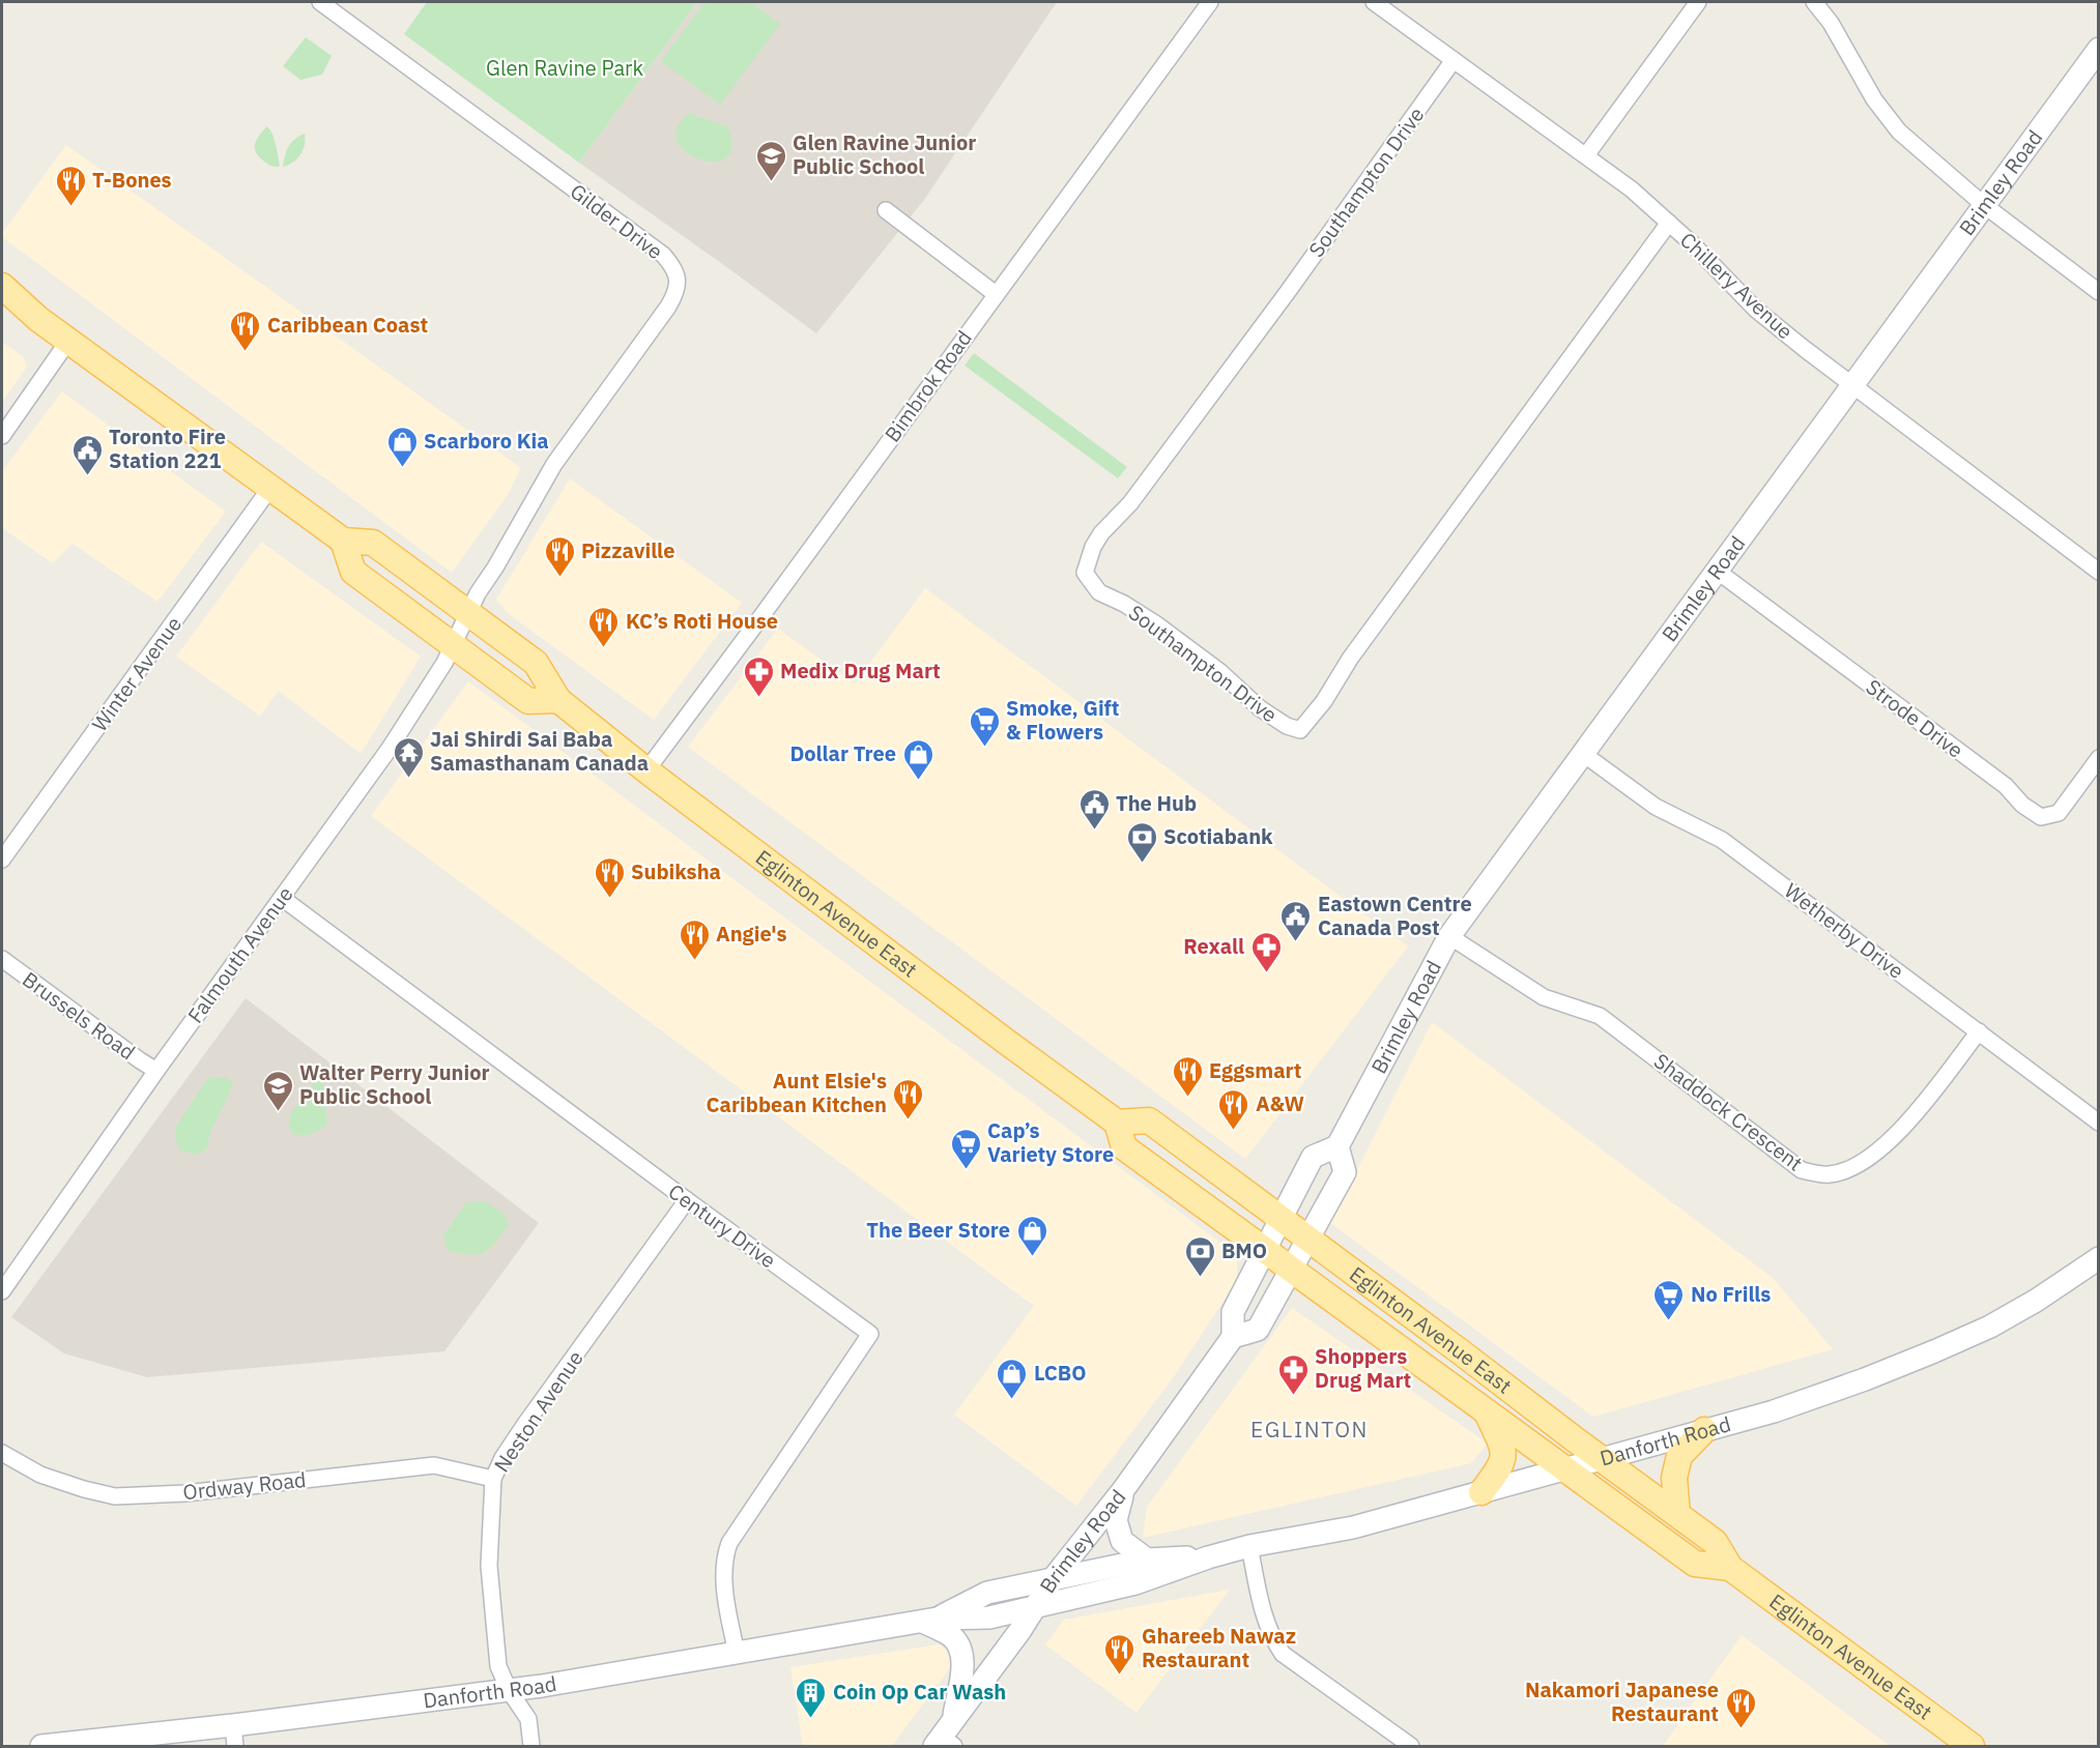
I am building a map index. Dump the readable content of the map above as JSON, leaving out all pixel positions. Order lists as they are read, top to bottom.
{
  "streets": {
    "main road": ["Brimley Road", "Eglinton Avenue East", "Danforth Road"],
    "street": [
      "Southampton Drive",
      "Gilder Drive",
      "Chillery Avenue",
      "Bimbrok Road",
      "Winter Avenue",
      "Strode Drive",
      "Wetherby Drive",
      "Falmouth Avenue",
      "Brussels Road",
      "Shaddock Crescent",
      "Century Drive",
      "Neston Avenue",
      "Ordway Road"
    ]
  },
  "crossings": [
    ["Southampton Drive", "Chillery Avenue"],
    ["Brimley Road", "Chillery Avenue"],
    ["Brimley Road", "Strode Drive"],
    ["Brimley Road", "Wetherby Drive"],
    ["Brimley Road", "Shaddock Crescent"],
    ["Brimley Road", "Danforth Road"],
    ["Gilder Drive", "Eglinton Avenue East"],
    ["Gilder Drive", "Falmouth Avenue"],
    ["Bimbrok Road", "Eglinton Avenue East"],
    ["Eglinton Avenue East", "Falmouth Avenue"],
    ["Eglinton Avenue East", "Danforth Road"],
    ["Wetherby Drive", "Shaddock Crescent"],
    ["Falmouth Avenue", "Brussels Road"],
    ["Falmouth Avenue", "Century Drive"],
    ["Century Drive", "Neston Avenue"],
    ["Century Drive", "Danforth Road"],
    ["Neston Avenue", "Danforth Road"],
    ["Neston Avenue", "Ordway Road"]
  ],
  "districts": ["EGLINTON"],
  "parks": ["Glen Ravine Park"],
  "places": {
    "school or university": ["Glen Ravine Junior Public School", "Walter Perry Junior Public School"],
    "restaurant": [
      "T-Bones",
      "Caribbean Coast",
      "Pizzaville",
      "KC’s Roti House",
      "Subiksha",
      "Angie's",
      "Eggsmart",
      "Aunt Elsie's Caribbean Kitchen",
      "A&W",
      "Ghareeb Nawaz Restaurant",
      "Nakamori Japanese Restaurant"
    ],
    "shop": [
      "Scarboro Kia",
      "Dollar Tree",
      "The Beer Store",
      "LCBO"
    ],
    "public building": ["Toronto Fire Station 221", "The Hub", "Eastown Centre Canada Post"],
    "pharmacy": ["Medix Drug Mart", "Rexall", "Shoppers Drug Mart"],
    "supermarket": ["Smoke, Gift & Flowers", "Cap’s Variety Store", "No Frills"],
    "temple": ["Jai Shirdi Sai Baba Samasthanam Canada"],
    "bank": ["Scotiabank", "BMO"],
    "building": ["Coin Op Car Wash"]
  }
}
